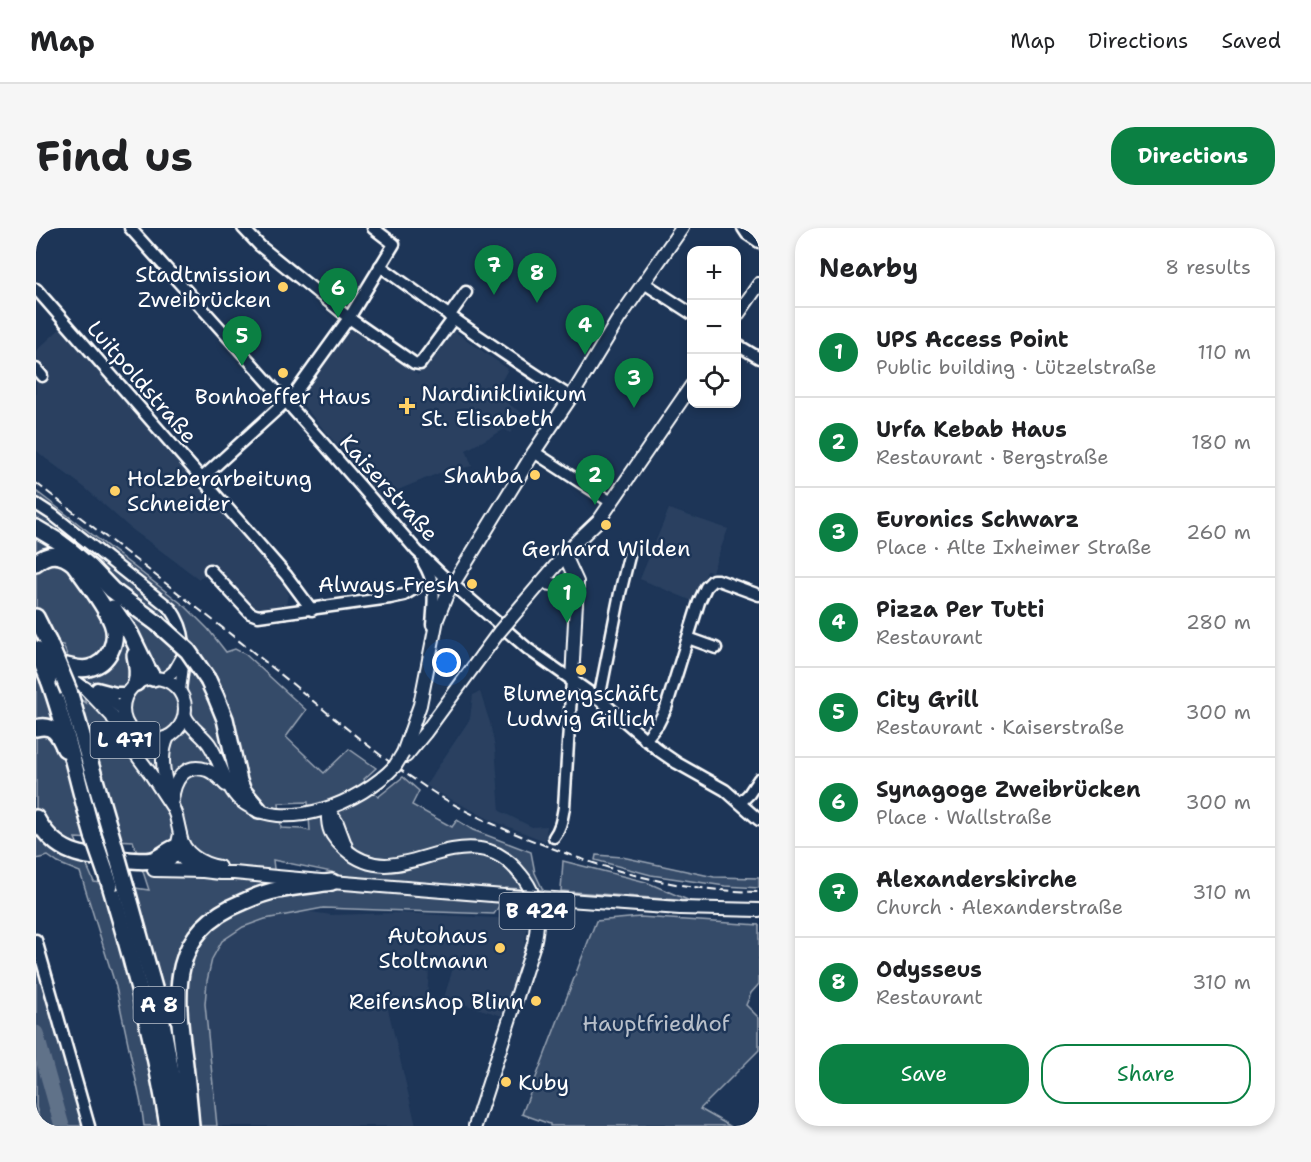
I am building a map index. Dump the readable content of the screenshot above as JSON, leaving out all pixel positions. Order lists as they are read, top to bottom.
{
  "streets": {
    "highway": ["A 8"],
    "main road": ["L 471", "B 424"],
    "street": ["Luitpoldstraße", "Kaiserstraße"]
  },
  "parks": ["Hauptfriedhof"],
  "places": {
    "other": [
      "Stadtmission Zweibrücken",
      "Bonhoeffer Haus",
      "Shahba",
      "Holzberarbeitung Schneider",
      "Gerhard Wilden",
      "Always Fresh",
      "Blumengschäft Ludwig Gillich",
      "Autohaus Stoltmann",
      "Reifenshop Blinn",
      "Kuby"
    ],
    "health": ["Nardiniklinikum St. Elisabeth"]
  },
  "page": {
    "header": "Map",
    "nav": ["Map", "Directions", "Saved"],
    "buttons": [
      "Directions",
      ["Save", "Share"]
    ],
    "title": "Find us",
    "heading": ["Nearby", "8 results"],
    "pins": [
      "7",
      "8",
      "6",
      "4",
      "5",
      "3",
      "2",
      "1"
    ],
    "map_buttons": ["+", "−"],
    "list": [
      {
        "mark": "1",
        "name": "UPS Access Point",
        "note": "Public building · Lützelstraße",
        "value": "110 m"
      },
      {
        "mark": "2",
        "name": "Urfa Kebab Haus",
        "note": "Restaurant · Bergstraße",
        "value": "180 m"
      },
      {
        "mark": "3",
        "name": "Euronics Schwarz",
        "note": "Place · Alte Ixheimer Straße",
        "value": "260 m"
      },
      {
        "mark": "4",
        "name": "Pizza Per Tutti",
        "note": "Restaurant",
        "value": "280 m"
      },
      {
        "mark": "5",
        "name": "City Grill",
        "note": "Restaurant · Kaiserstraße",
        "value": "300 m"
      },
      {
        "mark": "6",
        "name": "Synagoge Zweibrücken",
        "note": "Place · Wallstraße",
        "value": "300 m"
      },
      {
        "mark": "7",
        "name": "Alexanderskirche",
        "note": "Church · Alexanderstraße",
        "value": "310 m"
      },
      {
        "mark": "8",
        "name": "Odysseus",
        "note": "Restaurant",
        "value": "310 m"
      }
    ]
  }
}
